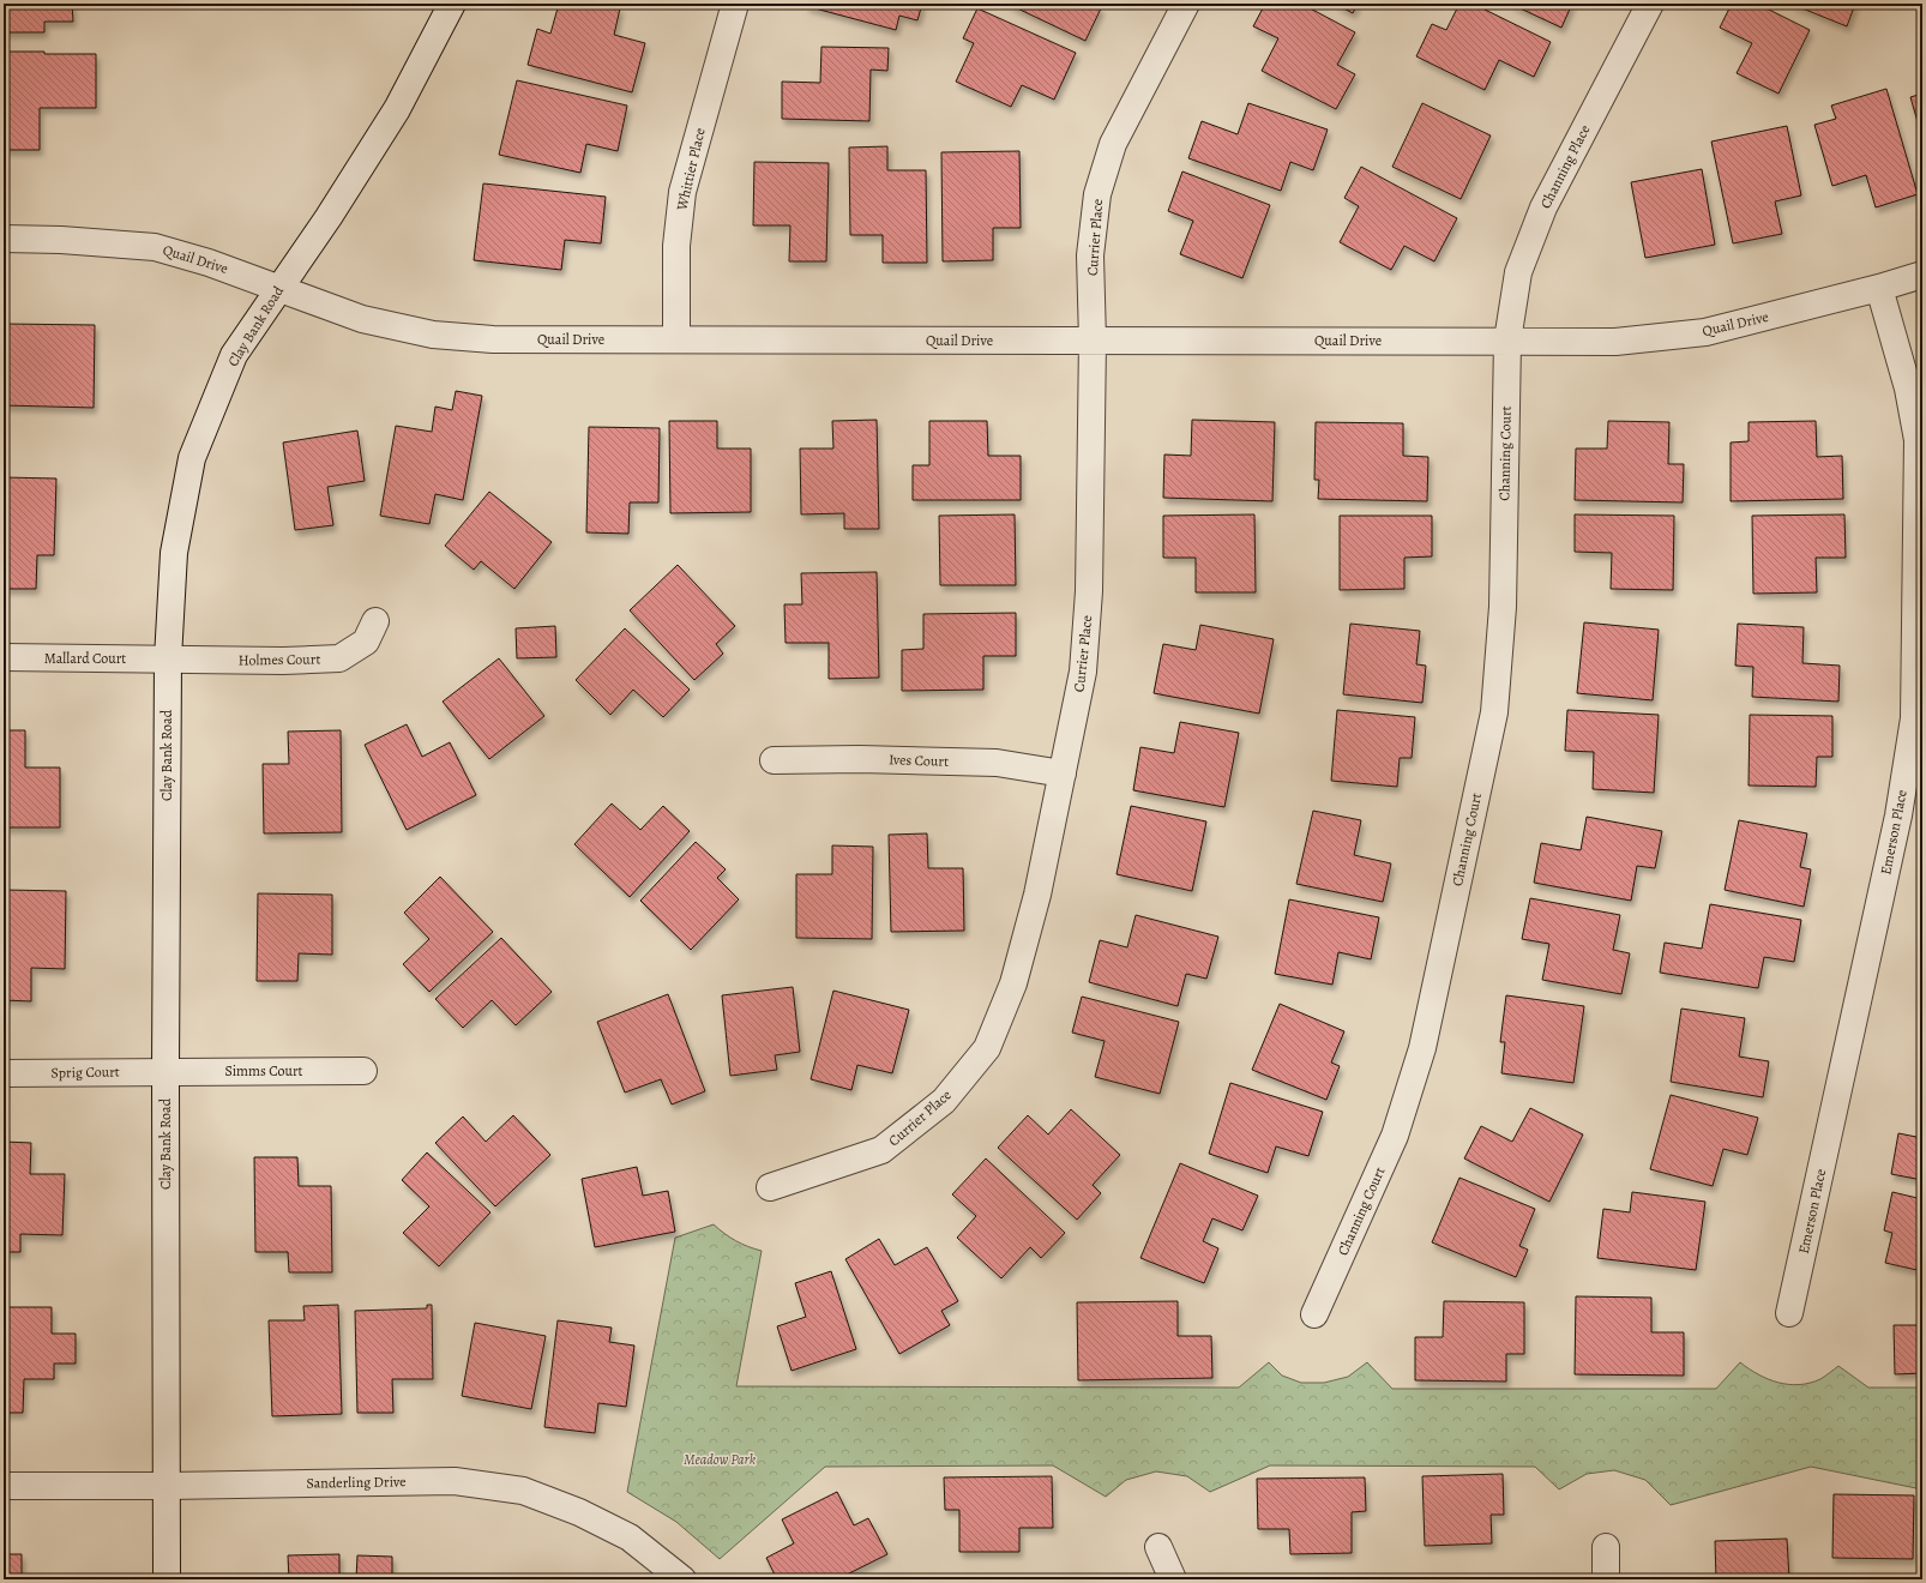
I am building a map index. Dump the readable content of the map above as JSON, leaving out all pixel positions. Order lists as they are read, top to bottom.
{
  "streets": {
    "street": [
      "Channing Place",
      "Whittier Place",
      "Currier Place",
      "Quail Drive",
      "Clay Bank Road",
      "Channing Court",
      "Mallard Court",
      "Holmes Court",
      "Ives Court",
      "Emerson Place",
      "Simms Court",
      "Sprig Court",
      "Sanderling Drive"
    ]
  },
  "crossings": [
    ["Channing Place", "Quail Drive"],
    ["Channing Place", "Channing Court"],
    ["Whittier Place", "Quail Drive"],
    ["Currier Place", "Quail Drive"],
    ["Currier Place", "Ives Court"],
    ["Quail Drive", "Clay Bank Road"],
    ["Quail Drive", "Channing Court"],
    ["Quail Drive", "Emerson Place"],
    ["Clay Bank Road", "Mallard Court"],
    ["Clay Bank Road", "Holmes Court"],
    ["Clay Bank Road", "Simms Court"],
    ["Clay Bank Road", "Sprig Court"],
    ["Clay Bank Road", "Sanderling Drive"],
    ["Mallard Court", "Holmes Court"],
    ["Simms Court", "Sprig Court"]
  ],
  "parks": ["Meadow Park"]
}
